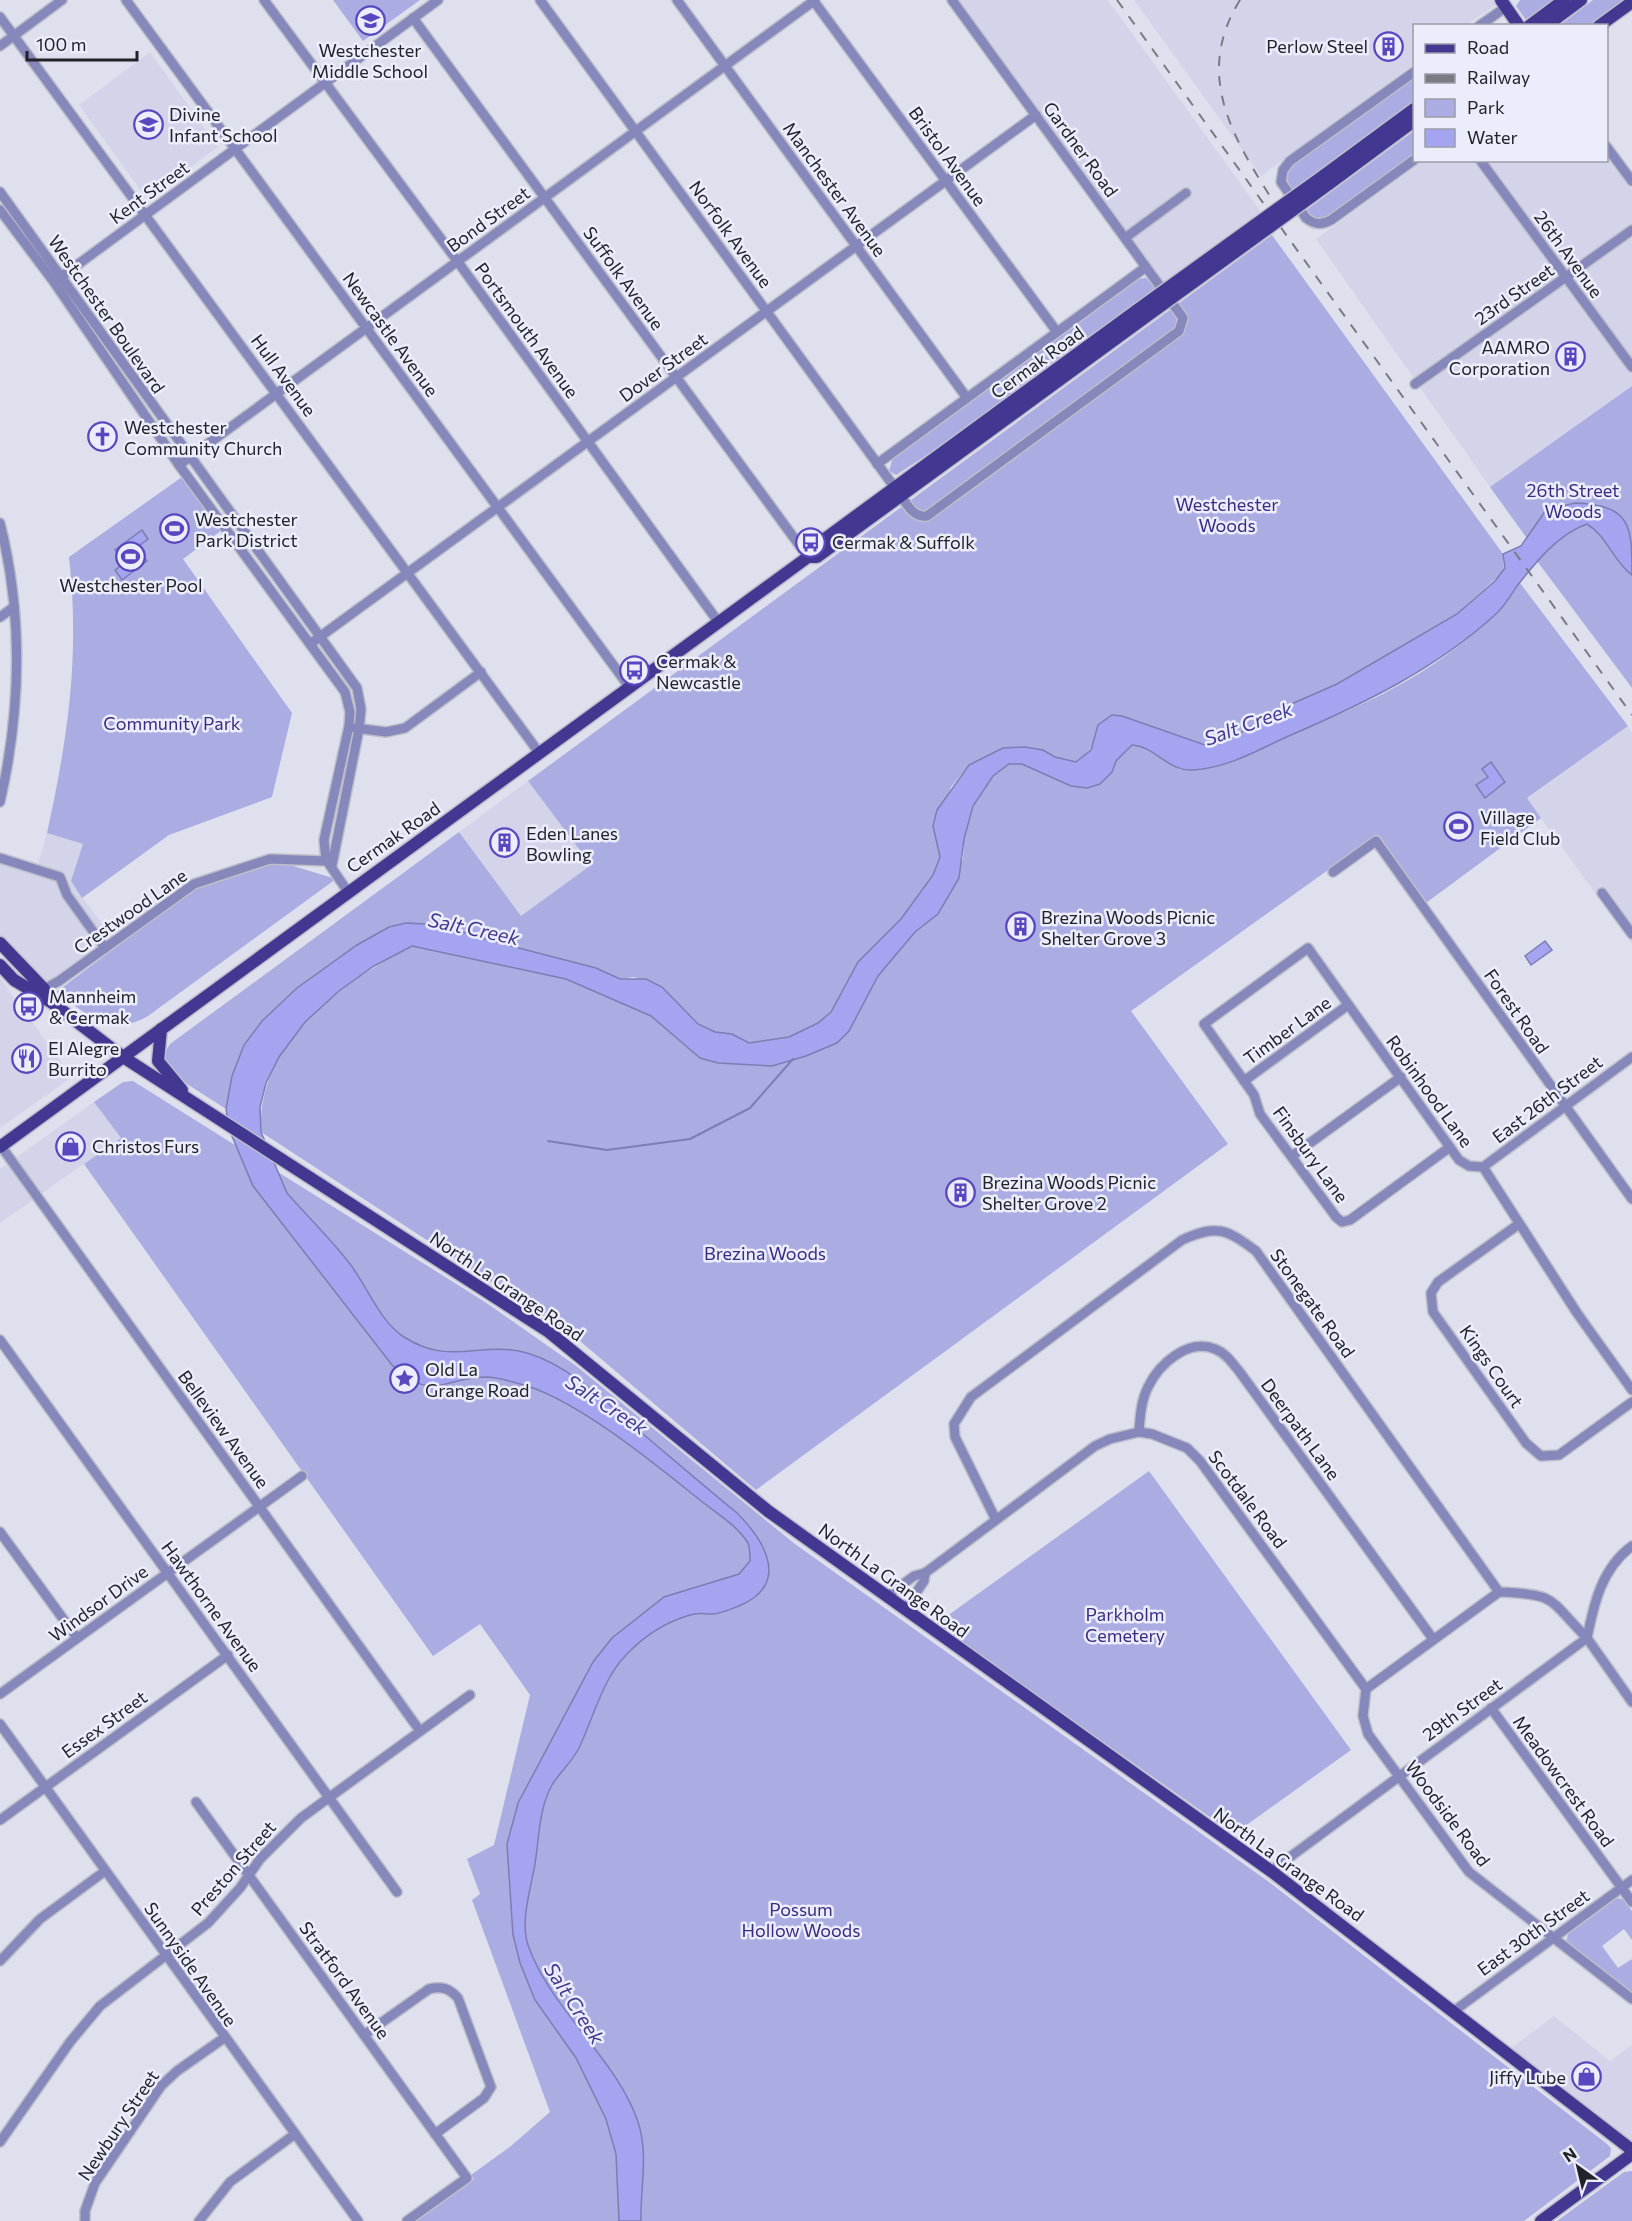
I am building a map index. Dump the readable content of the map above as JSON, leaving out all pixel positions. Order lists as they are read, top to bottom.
{
  "streets": {
    "main road": ["Cermak Road", "North La Grange Road"],
    "street": [
      "Gardner Road",
      "Bristol Avenue",
      "Manchester Avenue",
      "Kent Street",
      "Bond Street",
      "Norfolk Avenue",
      "26th Avenue",
      "Suffolk Avenue",
      "23rd Street",
      "Westchester Boulevard",
      "Portsmouth Avenue",
      "Newcastle Avenue",
      "Dover Street",
      "Hull Avenue",
      "Crestwood Lane",
      "Forest Road",
      "Timber Lane",
      "Robinhood Lane",
      "East 26th Street",
      "Finsbury Lane",
      "Stonegate Road",
      "Kings Court",
      "Belleview Avenue",
      "Deerpath Lane",
      "Scotdale Road",
      "Windsor Drive",
      "Hawthorne Avenue",
      "29th Street",
      "Essex Street",
      "Meadowcrest Road",
      "Woodside Road",
      "Preston Street",
      "East 30th Street",
      "Sunnyside Avenue",
      "Stratford Avenue",
      "Newbury Street"
    ]
  },
  "crossings": [
    ["Gardner Road", "Norfolk Avenue"],
    ["Gardner Road", "Cermak Road"],
    ["Gardner Road", "Dover Street"],
    ["Bristol Avenue", "Bond Street"],
    ["Bristol Avenue", "Cermak Road"],
    ["Bristol Avenue", "Dover Street"],
    ["Manchester Avenue", "Bond Street"],
    ["Manchester Avenue", "Cermak Road"],
    ["Manchester Avenue", "Dover Street"],
    ["Kent Street", "Suffolk Avenue"],
    ["Kent Street", "Westchester Boulevard"],
    ["Kent Street", "Portsmouth Avenue"],
    ["Kent Street", "Newcastle Avenue"],
    ["Kent Street", "Hull Avenue"],
    ["Bond Street", "Norfolk Avenue"],
    ["Bond Street", "Suffolk Avenue"],
    ["Bond Street", "Westchester Boulevard"],
    ["Bond Street", "Portsmouth Avenue"],
    ["Bond Street", "Newcastle Avenue"],
    ["Bond Street", "Hull Avenue"],
    ["Norfolk Avenue", "Cermak Road"],
    ["Norfolk Avenue", "Dover Street"],
    ["26th Avenue", "23rd Street"],
    ["Suffolk Avenue", "Cermak Road"],
    ["Suffolk Avenue", "Dover Street"],
    ["Westchester Boulevard", "Dover Street"],
    ["Westchester Boulevard", "Crestwood Lane"],
    ["Portsmouth Avenue", "Cermak Road"],
    ["Portsmouth Avenue", "Dover Street"],
    ["Newcastle Avenue", "Cermak Road"],
    ["Newcastle Avenue", "Dover Street"],
    ["Cermak Road", "Hull Avenue"],
    ["Cermak Road", "North La Grange Road"],
    ["Cermak Road", "Belleview Avenue"],
    ["Dover Street", "Hull Avenue"],
    ["Forest Road", "East 26th Street"],
    ["Timber Lane", "Robinhood Lane"],
    ["Timber Lane", "Finsbury Lane"],
    ["Robinhood Lane", "East 26th Street"],
    ["Robinhood Lane", "Finsbury Lane"],
    ["Robinhood Lane", "Kings Court"],
    ["North La Grange Road", "29th Street"],
    ["North La Grange Road", "East 30th Street"],
    ["Belleview Avenue", "Windsor Drive"],
    ["Belleview Avenue", "Preston Street"],
    ["Deerpath Lane", "Scotdale Road"],
    ["Scotdale Road", "Woodside Road"],
    ["Windsor Drive", "Hawthorne Avenue"],
    ["Hawthorne Avenue", "Essex Street"],
    ["Hawthorne Avenue", "Preston Street"],
    ["29th Street", "Meadowcrest Road"],
    ["29th Street", "Woodside Road"],
    ["Essex Street", "Sunnyside Avenue"],
    ["Meadowcrest Road", "East 30th Street"],
    ["Woodside Road", "East 30th Street"],
    ["Preston Street", "Sunnyside Avenue"],
    ["Preston Street", "Stratford Avenue"],
    ["Sunnyside Avenue", "Newbury Street"]
  ],
  "water": ["Salt Creek"],
  "parks": [
    "26th Street Woods",
    "Westchester Woods",
    "Community Park",
    "Brezina Woods",
    "Parkholm Cemetery",
    "Possum Hollow Woods"
  ],
  "places": {
    "school or university": ["Westchester Middle School", "Divine Infant School"],
    "building": [
      "Perlow Steel",
      "AAMRO Corporation",
      "Eden Lanes Bowling",
      "Brezina Woods Picnic Shelter Grove 3",
      "Brezina Woods Picnic Shelter Grove 2"
    ],
    "church": ["Westchester Community Church"],
    "sports": ["Westchester Park District", "Westchester Pool", "Village Field Club"],
    "bus stop": ["Cermak & Suffolk", "Cermak & Newcastle", "Mannheim & Cermak"],
    "restaurant": ["El Alegre Burrito"],
    "shop": ["Christos Furs", "Jiffy Lube"],
    "place": ["Old La Grange Road"]
  },
  "legend": [
    "Road",
    "Railway",
    "Park",
    "Water"
  ],
  "scale_bar": "100 m",
  "north": "top left"
}
